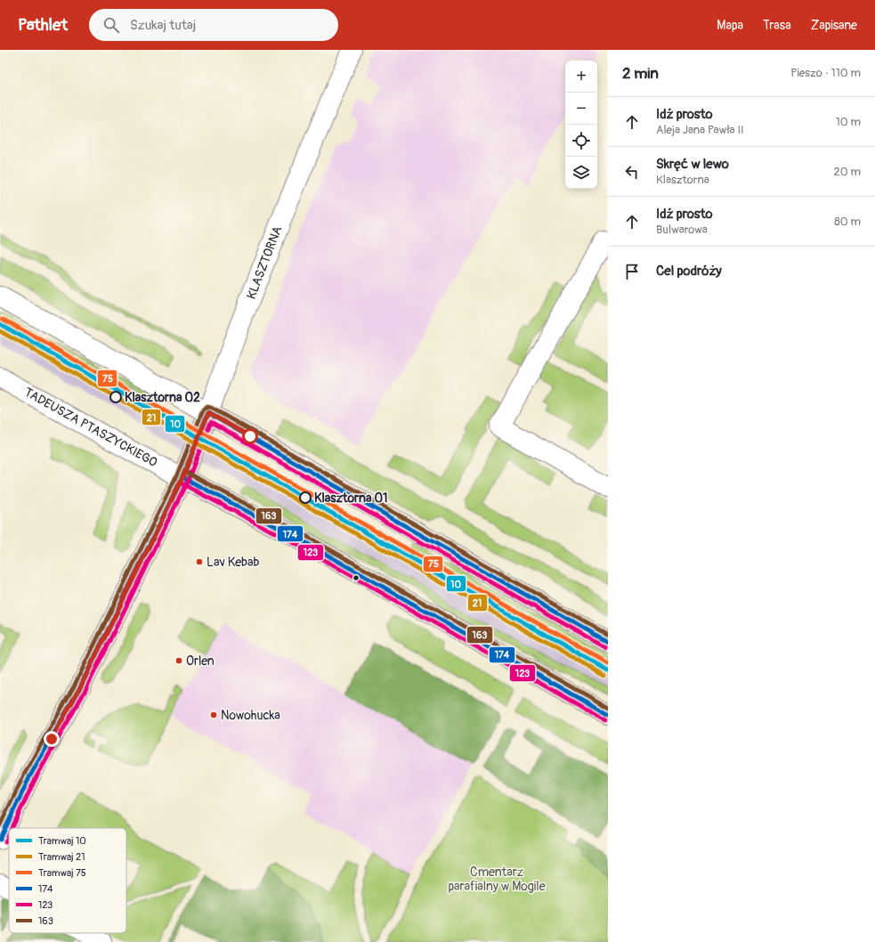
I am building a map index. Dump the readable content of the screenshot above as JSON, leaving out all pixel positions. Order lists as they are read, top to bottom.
{
  "streets": {
    "main road": ["KLASZTORNA", "TADEUSZA PTASZYCKIEGO"]
  },
  "crossings": [
    ["KLASZTORNA", "TADEUSZA PTASZYCKIEGO"]
  ],
  "parks": ["Cmentarz parafialny w Mogile"],
  "places": [
    "Klasztorna 02",
    "Klasztorna 01",
    "Lav Kebab",
    "Orlen",
    "Nowohucka"
  ],
  "lines": [
    "tram line 75",
    "tram line 10",
    "tram line 21",
    "transit line 163",
    "transit line 174",
    "transit line 123"
  ],
  "legend": [
    "Tramwaj 10",
    "Tramwaj 21",
    "Tramwaj 75",
    "174",
    "123",
    "163"
  ],
  "page": {
    "header": "Pathlet",
    "search": "Szukaj tutaj",
    "nav": ["Mapa", "Trasa", "Zapisane"],
    "heading": ["2 min", "Pieszo · 110 m"],
    "map_buttons": ["+", "−"],
    "list": [
      ["Idź prosto", "Aleja Jana Pawła II", "10 m"],
      ["Skręć w lewo", "Klasztorna", "20 m"],
      ["Idź prosto", "Bulwarowa", "80 m"],
      "Cel podróży"
    ]
  }
}
